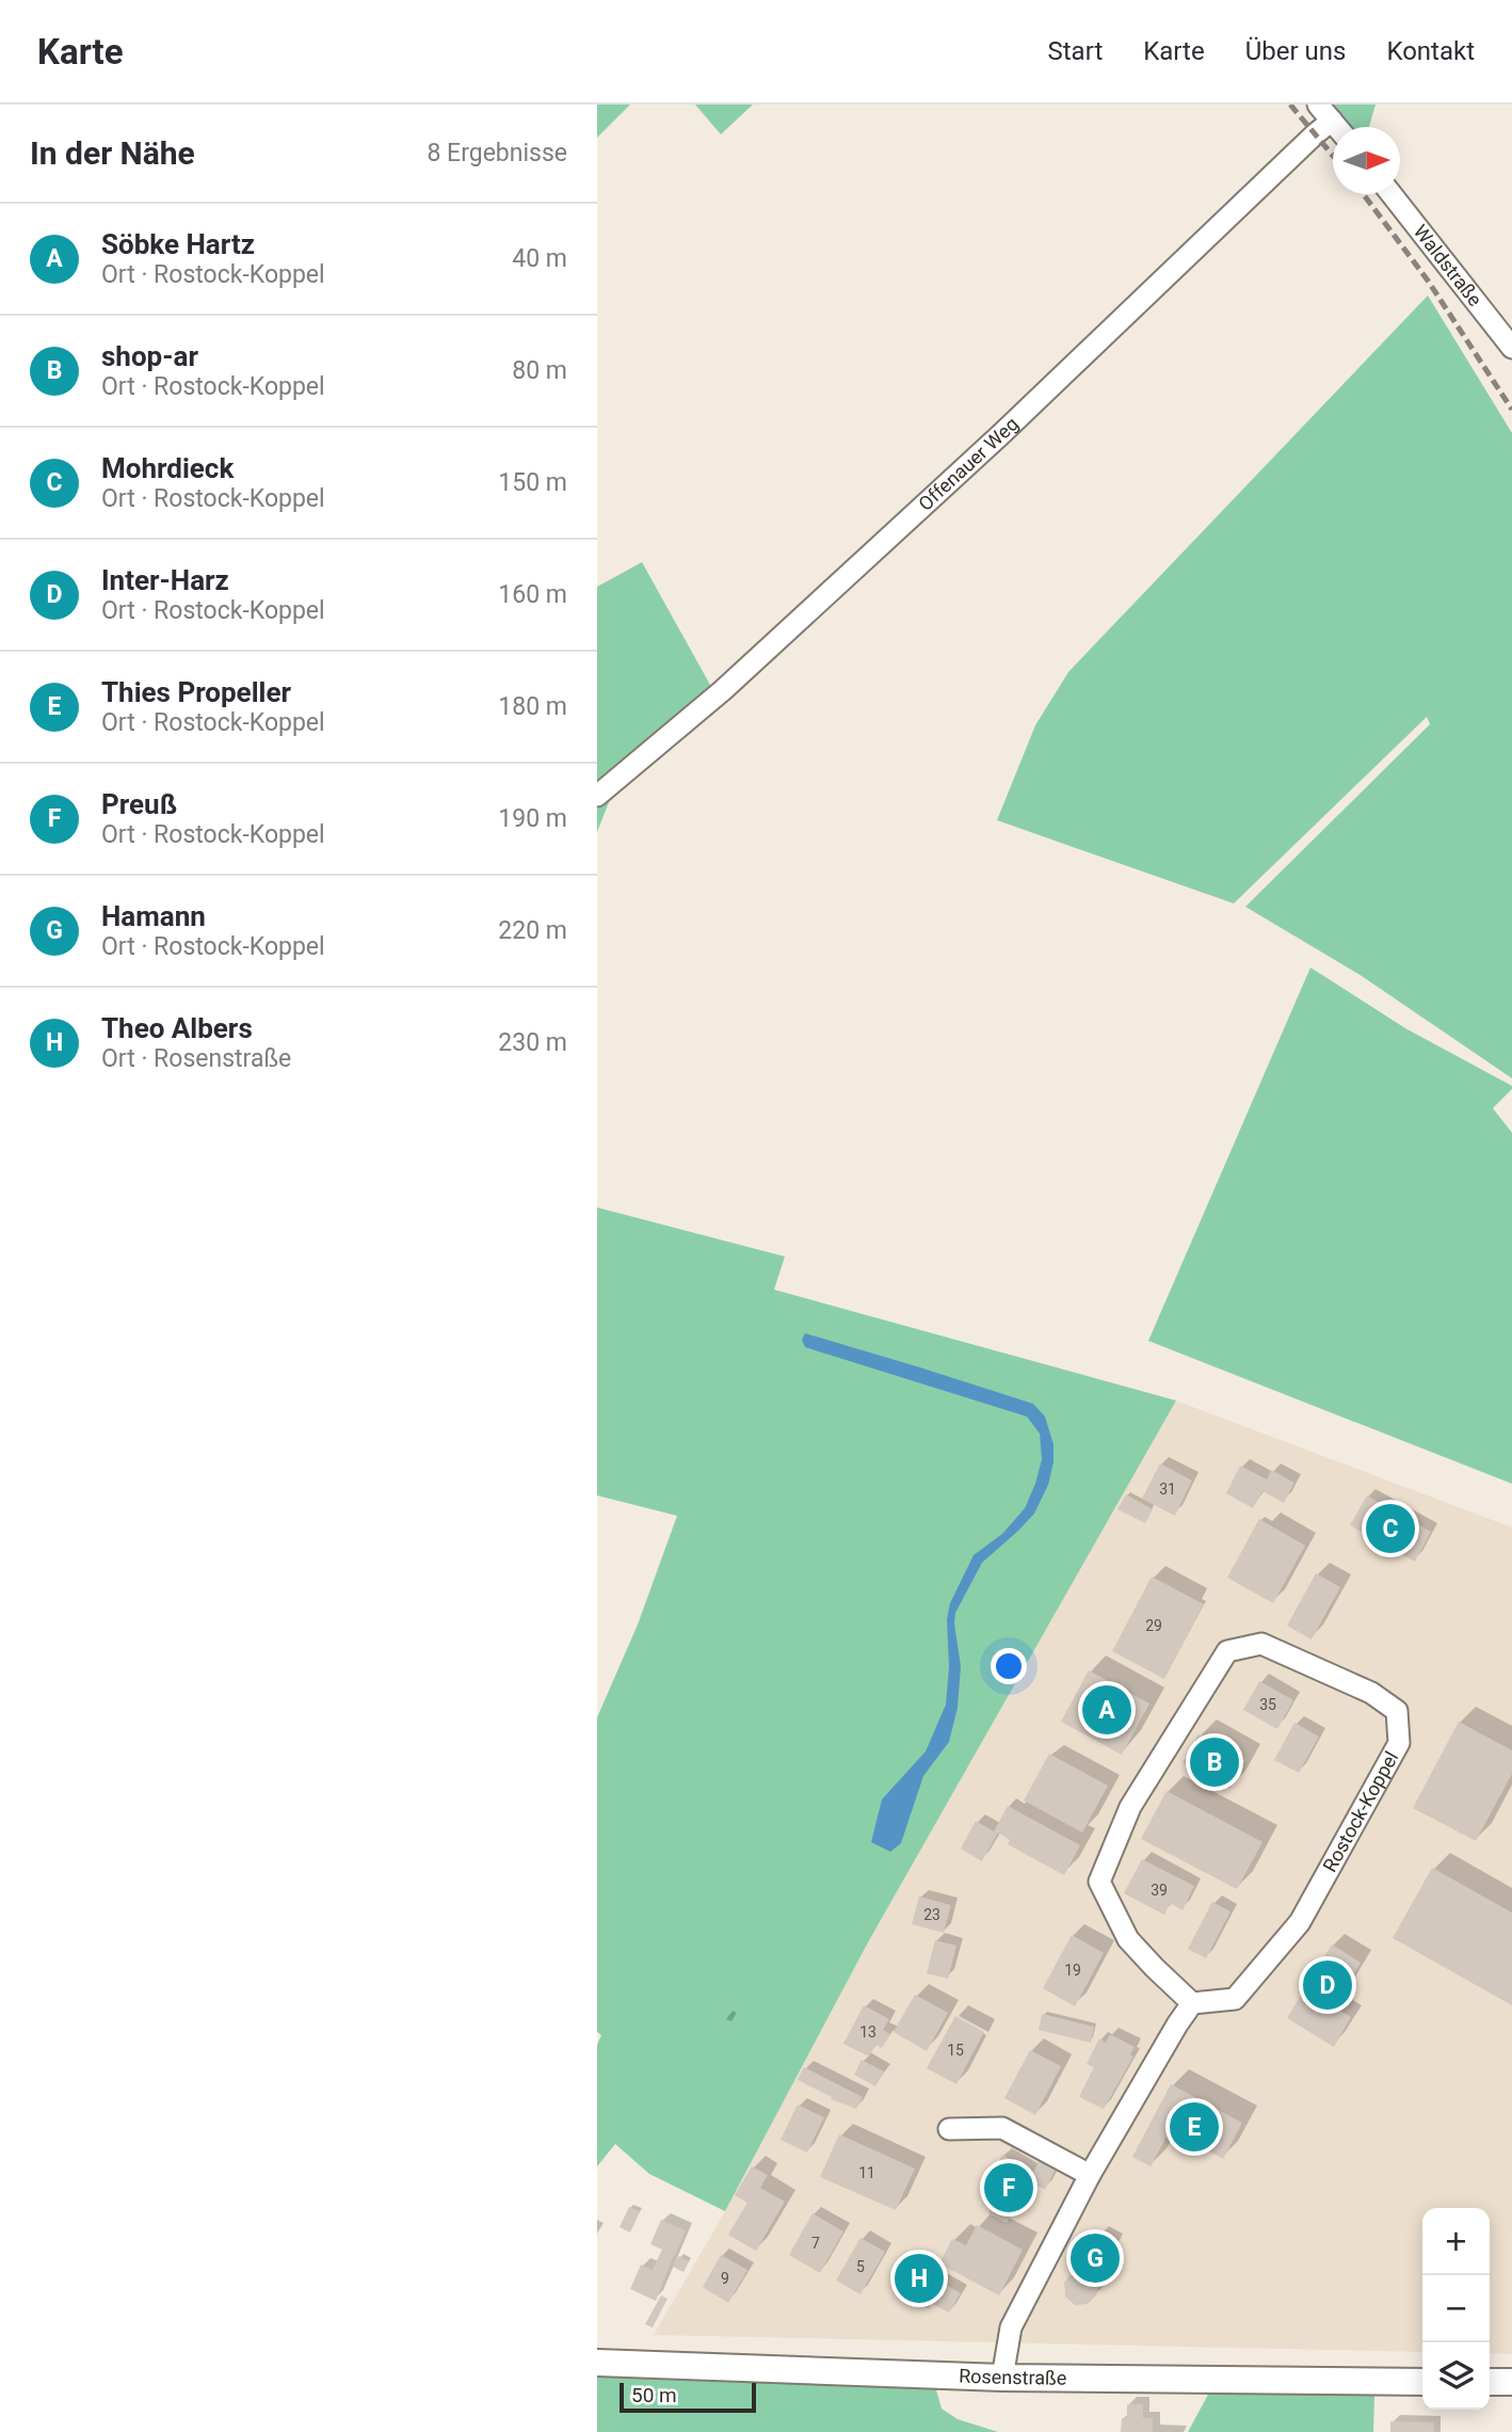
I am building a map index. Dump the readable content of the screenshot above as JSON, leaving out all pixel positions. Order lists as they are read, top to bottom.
{
  "streets": {
    "main road": ["Rosenstraße"],
    "street": ["Waldstraße", "Offenauer Weg", "Rostock-Koppel"]
  },
  "house_numbers": [
    "31",
    "29",
    "35",
    "39",
    "23",
    "19",
    "13",
    "15",
    "11",
    "7",
    "5",
    "9"
  ],
  "scale_bar": "50 m",
  "north": "right",
  "page": {
    "header": "Karte",
    "nav": [
      "Start",
      "Karte",
      "Über uns",
      "Kontakt"
    ],
    "heading": ["In der Nähe", "8 Ergebnisse"],
    "list": [
      {
        "mark": "A",
        "name": "Söbke Hartz",
        "note": "Ort · Rostock-Koppel",
        "value": "40 m"
      },
      {
        "mark": "B",
        "name": "shop-ar",
        "note": "Ort · Rostock-Koppel",
        "value": "80 m"
      },
      {
        "mark": "C",
        "name": "Mohrdieck",
        "note": "Ort · Rostock-Koppel",
        "value": "150 m"
      },
      {
        "mark": "D",
        "name": "Inter-Harz",
        "note": "Ort · Rostock-Koppel",
        "value": "160 m"
      },
      {
        "mark": "E",
        "name": "Thies Propeller",
        "note": "Ort · Rostock-Koppel",
        "value": "180 m"
      },
      {
        "mark": "F",
        "name": "Preuß",
        "note": "Ort · Rostock-Koppel",
        "value": "190 m"
      },
      {
        "mark": "G",
        "name": "Hamann",
        "note": "Ort · Rostock-Koppel",
        "value": "220 m"
      },
      {
        "mark": "H",
        "name": "Theo Albers",
        "note": "Ort · Rosenstraße",
        "value": "230 m"
      }
    ],
    "pins": [
      "C",
      "A",
      "B",
      "D",
      "E",
      "F",
      "G",
      "H"
    ],
    "map_buttons": ["+", "−"],
    "scale": "50 m"
  }
}
